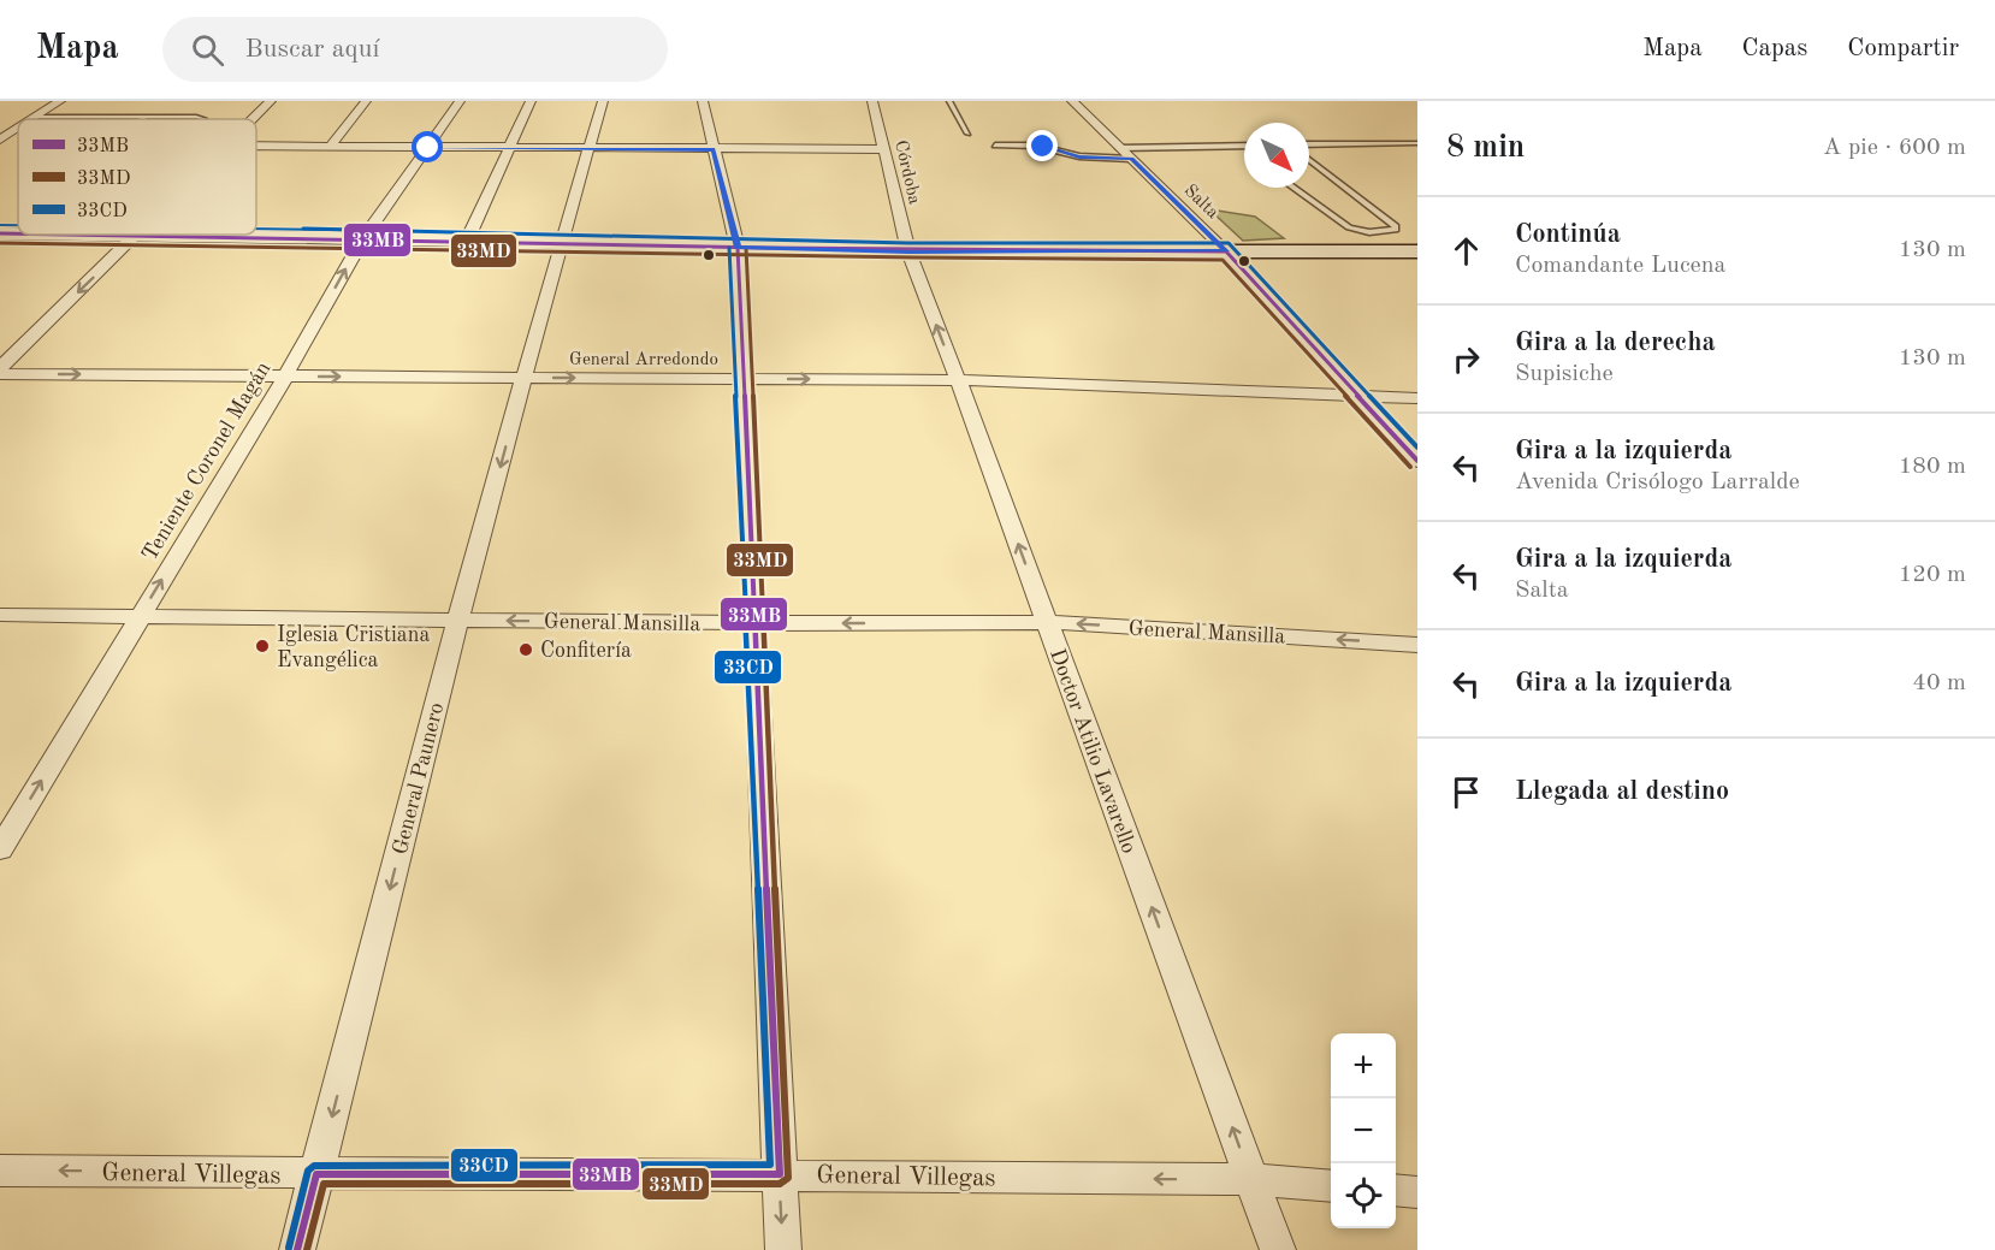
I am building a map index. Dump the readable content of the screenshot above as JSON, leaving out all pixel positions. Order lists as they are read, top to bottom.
{
  "streets": {
    "street": [
      "Córdoba",
      "Salta",
      "General Arredondo",
      "Teniente Coronel Magán",
      "General Mansilla",
      "Doctor Atilio Lavarello",
      "General Paunero",
      "General Villegas"
    ]
  },
  "crossings": [
    ["Córdoba", "Doctor Atilio Lavarello"],
    ["Salta", "General Arredondo"],
    ["General Arredondo", "Teniente Coronel Magán"],
    ["General Arredondo", "Doctor Atilio Lavarello"],
    ["General Arredondo", "General Paunero"],
    ["Teniente Coronel Magán", "General Mansilla"],
    ["General Mansilla", "Doctor Atilio Lavarello"],
    ["General Mansilla", "General Paunero"],
    ["Doctor Atilio Lavarello", "General Villegas"],
    ["General Paunero", "General Villegas"]
  ],
  "one_way": [
    "General Arredondo",
    "Teniente Coronel Magán",
    "General Mansilla",
    "Doctor Atilio Lavarello",
    "General Paunero",
    "General Villegas"
  ],
  "places": ["Iglesia Cristiana Evangélica", "Confitería"],
  "lines": ["transit line 33CD", "transit line 33MB", "transit line 33MD"],
  "legend": ["33MB", "33MD", "33CD"],
  "north": "bottom right",
  "page": {
    "header": "Mapa",
    "search": "Buscar aquí",
    "nav": ["Mapa", "Capas", "Compartir"],
    "heading": ["8 min", "A pie · 600 m"],
    "list": [
      ["Continúa", "Comandante Lucena", "130 m"],
      ["Gira a la derecha", "Supisiche", "130 m"],
      ["Gira a la izquierda", "Avenida Crisólogo Larralde", "180 m"],
      ["Gira a la izquierda", "Salta", "120 m"],
      ["Gira a la izquierda", "40 m"],
      "Llegada al destino"
    ],
    "map_buttons": ["+", "−"]
  }
}
